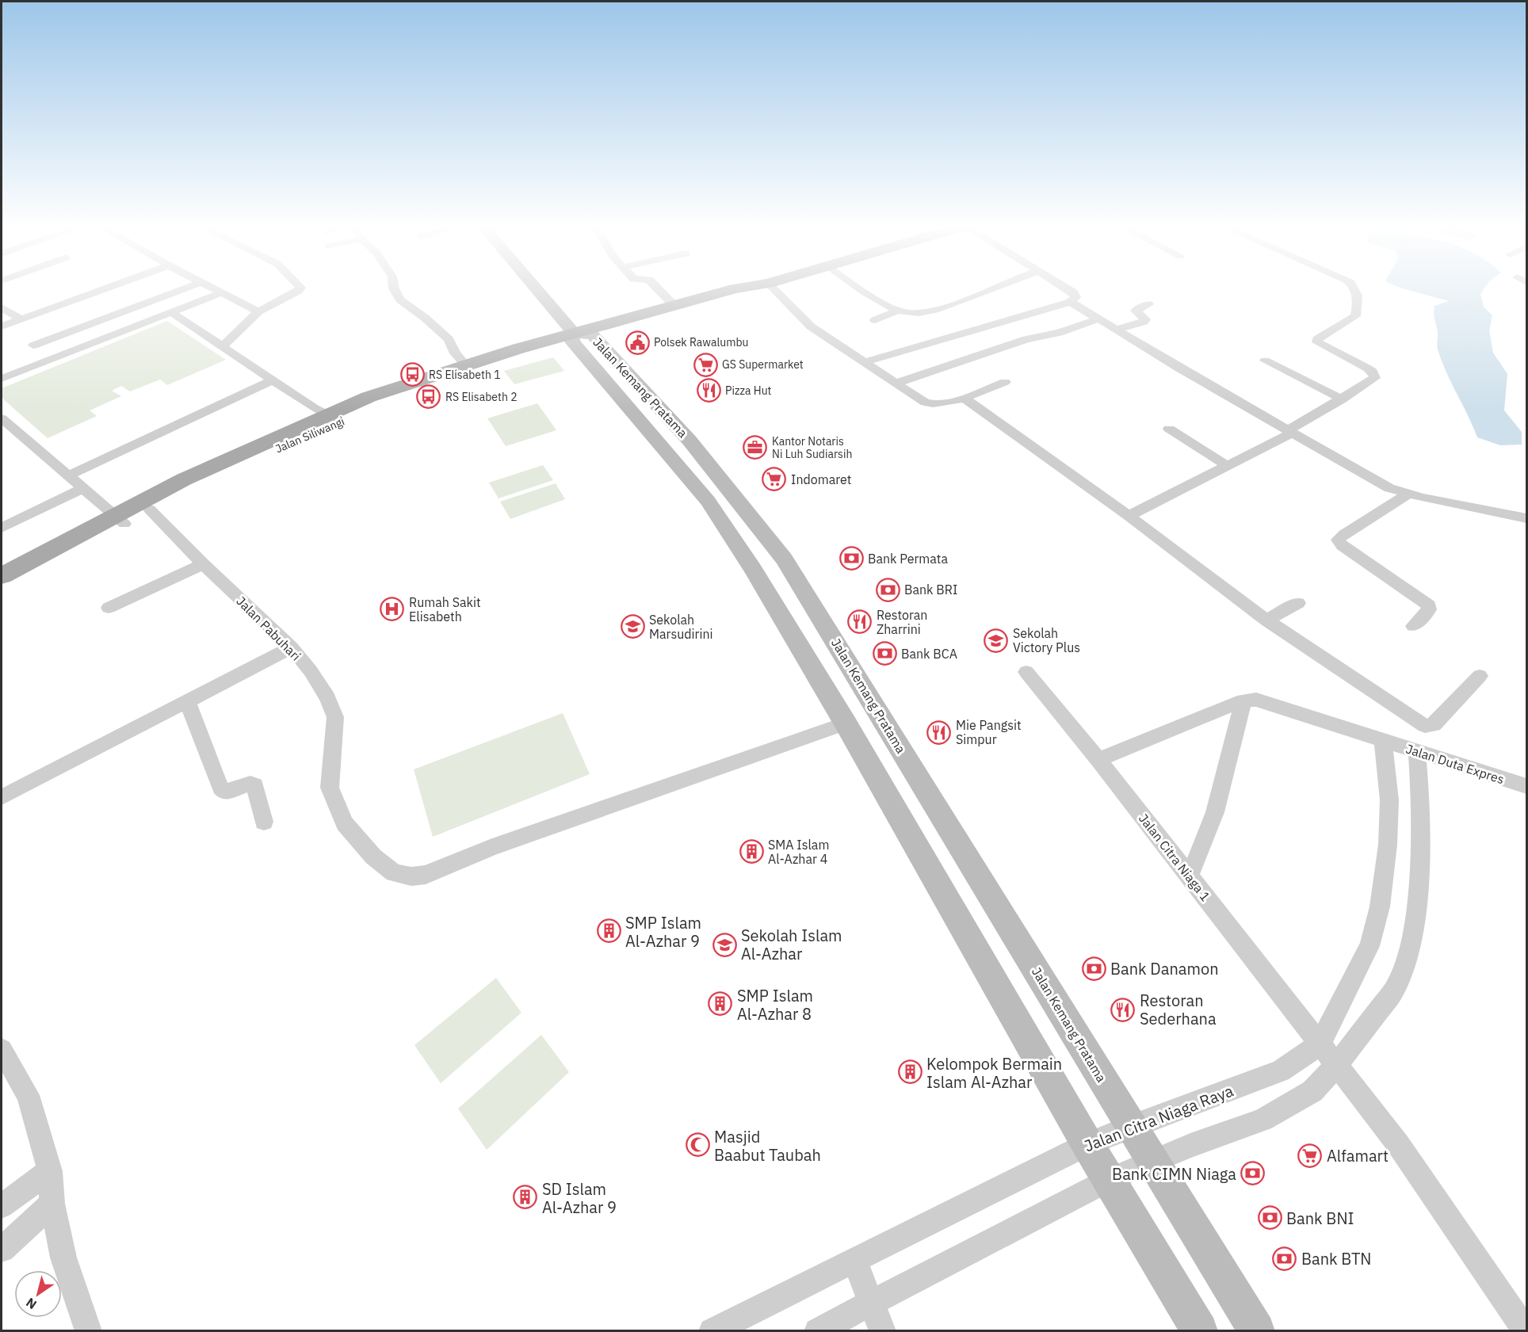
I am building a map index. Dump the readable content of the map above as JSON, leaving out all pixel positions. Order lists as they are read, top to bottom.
{
  "streets": {
    "main road": ["Jalan Siliwangi"],
    "street": [
      "Jalan Kemang Pratama",
      "Jalan Pabuhari",
      "Jalan Duta Expres",
      "Jalan Citra Niaga 1",
      "Jalan Citra Niaga Raya"
    ]
  },
  "crossings": [
    ["Jalan Kemang Pratama", "Jalan Siliwangi"],
    ["Jalan Kemang Pratama", "Jalan Pabuhari"],
    ["Jalan Kemang Pratama", "Jalan Citra Niaga Raya"],
    ["Jalan Siliwangi", "Jalan Pabuhari"],
    ["Jalan Duta Expres", "Jalan Citra Niaga Raya"],
    ["Jalan Citra Niaga 1", "Jalan Citra Niaga Raya"]
  ],
  "places": {
    "public building": ["Polsek Rawalumbu"],
    "supermarket": ["GS Supermarket", "Indomaret", "Alfamart"],
    "bus stop": ["RS Elisabeth 1", "RS Elisabeth 2"],
    "restaurant": [
      "Pizza Hut",
      "Restoran Zharrini",
      "Mie Pangsit Simpur",
      "Restoran Sederhana"
    ],
    "office": ["Kantor Notaris Ni Luh Sudiarsih"],
    "bank": [
      "Bank Permata",
      "Bank BRI",
      "Bank BCA",
      "Bank Danamon",
      "Bank CIMN Niaga",
      "Bank BNI",
      "Bank BTN"
    ],
    "hospital": ["Rumah Sakit Elisabeth"],
    "school or university": ["Sekolah Marsudirini", "Sekolah Victory Plus", "Sekolah Islam Al-Azhar"],
    "building": [
      "SMA Islam Al-Azhar 4",
      "SMP Islam Al-Azhar 9",
      "SMP Islam Al-Azhar 8",
      "Kelompok Bermain Islam Al-Azhar",
      "SD Islam Al-Azhar 9"
    ],
    "mosque": ["Masjid Baabut Taubah"]
  },
  "north": "bottom left"
}
